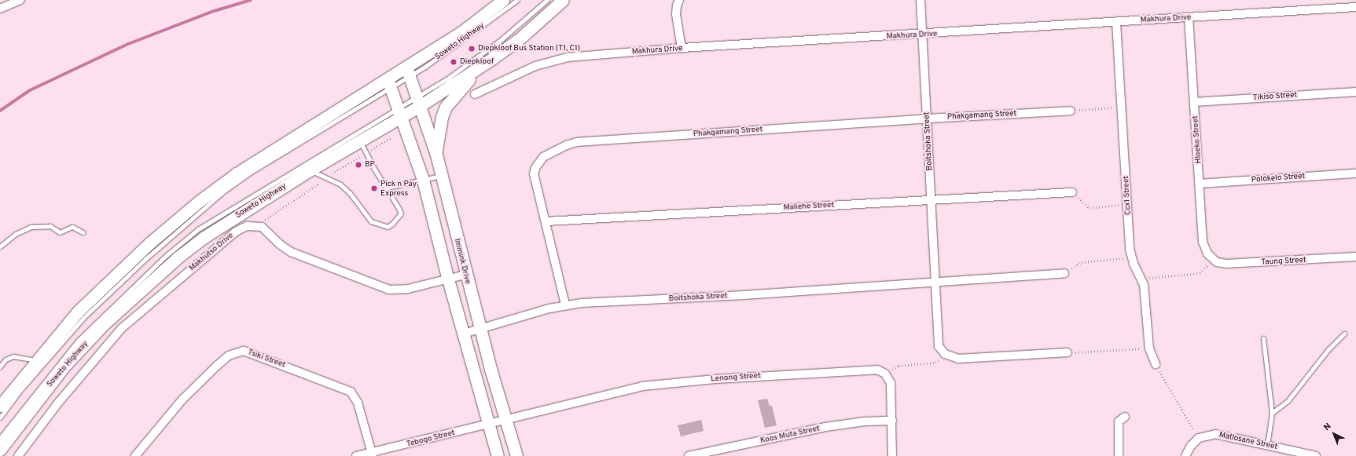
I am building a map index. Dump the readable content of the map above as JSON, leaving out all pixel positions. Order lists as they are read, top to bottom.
{
  "streets": {
    "main road": ["Soweto Highway", "Immink Drive"],
    "street": [
      "Makhura Drive",
      "Tikiso Street",
      "Phakgamang Street",
      "Hloeko Street",
      "Boitshoka Street",
      "Polokelo Street",
      "Ccx1 Street",
      "Maliehe Street",
      "Makhutso Drive",
      "Taung Street",
      "Tsiki Street",
      "Lenong Street",
      "Koos Muta Street",
      "Tebogo Street",
      "Matlosane Street"
    ]
  },
  "crossings": [
    ["Makhura Drive", "Hloeko Street"],
    ["Makhura Drive", "Boitshoka Street"],
    ["Makhura Drive", "Ccx1 Street"],
    ["Soweto Highway", "Immink Drive"],
    ["Tikiso Street", "Hloeko Street"],
    ["Phakgamang Street", "Boitshoka Street"],
    ["Phakgamang Street", "Maliehe Street"],
    ["Hloeko Street", "Polokelo Street"],
    ["Hloeko Street", "Taung Street"],
    ["Boitshoka Street", "Maliehe Street"],
    ["Boitshoka Street", "Immink Drive"],
    ["Immink Drive", "Lenong Street"],
    ["Immink Drive", "Tebogo Street"],
    ["Tsiki Street", "Tebogo Street"],
    ["Lenong Street", "Tebogo Street"]
  ],
  "places": [
    "Diepkloof Bus Station (T1, C1)",
    "Diepkloof",
    "BP",
    "Pick n Pay Express"
  ],
  "north": "top left"
}
